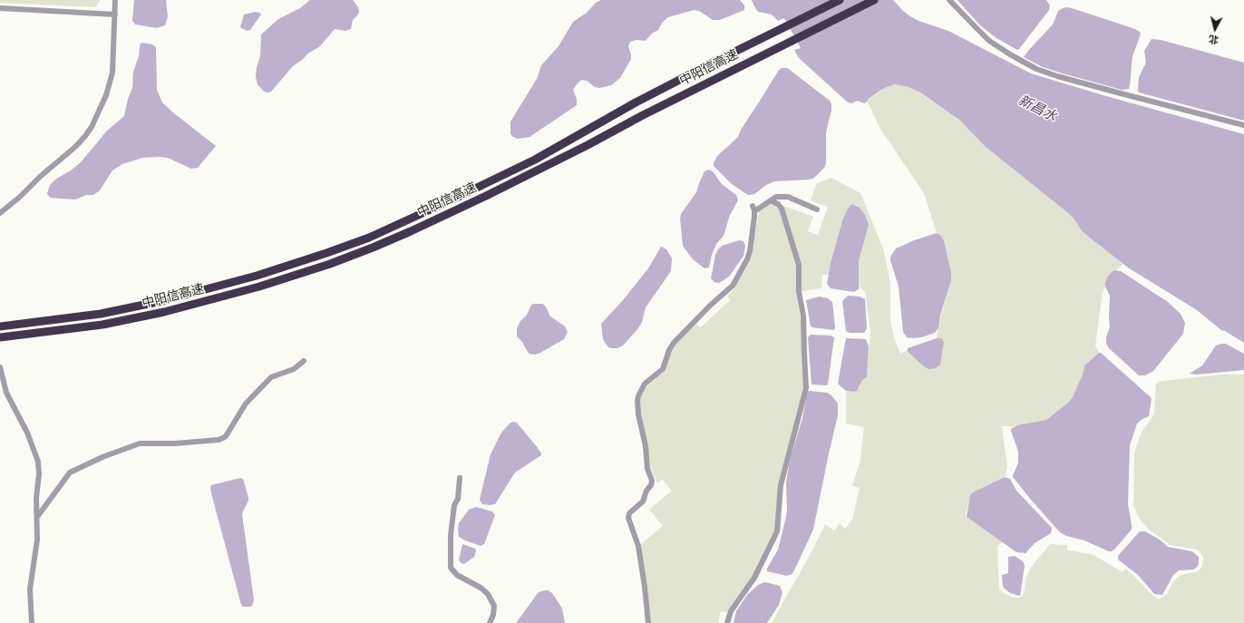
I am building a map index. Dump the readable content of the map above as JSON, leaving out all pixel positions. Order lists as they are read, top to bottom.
{
  "streets": {
    "highway": ["中阳信高速"]
  },
  "water": ["新昌水"],
  "north": "bottom"
}
